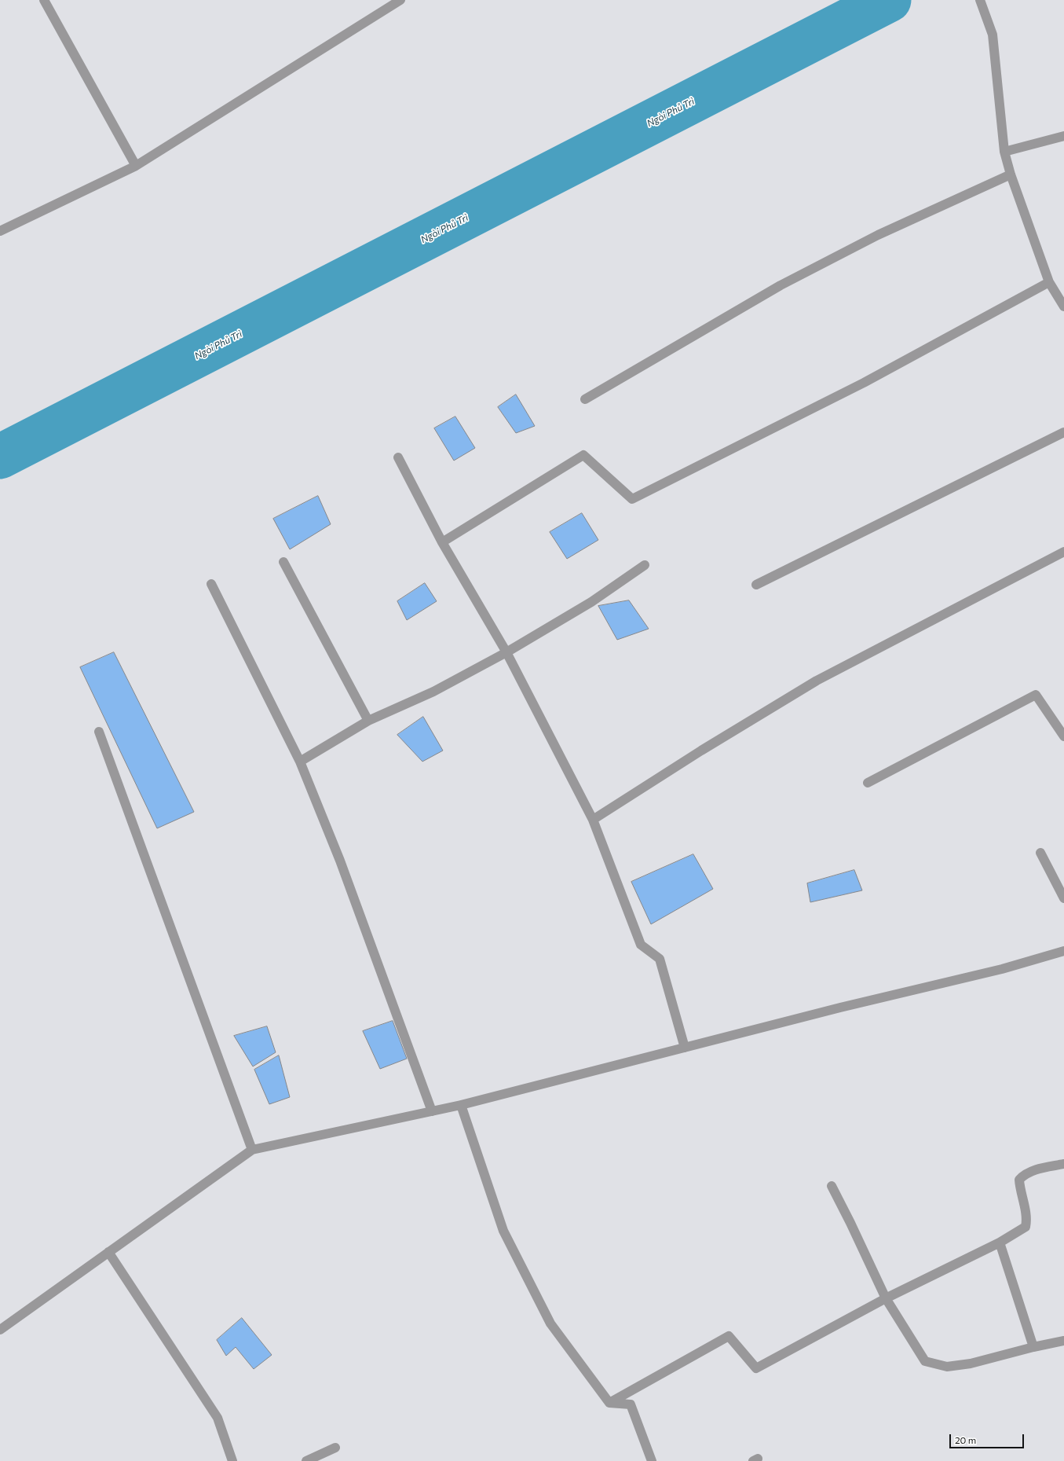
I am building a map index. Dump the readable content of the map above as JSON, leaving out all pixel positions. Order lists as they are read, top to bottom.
{
  "water": ["Ngòi Phủ Trì"],
  "scale_bar": "20 m"
}
